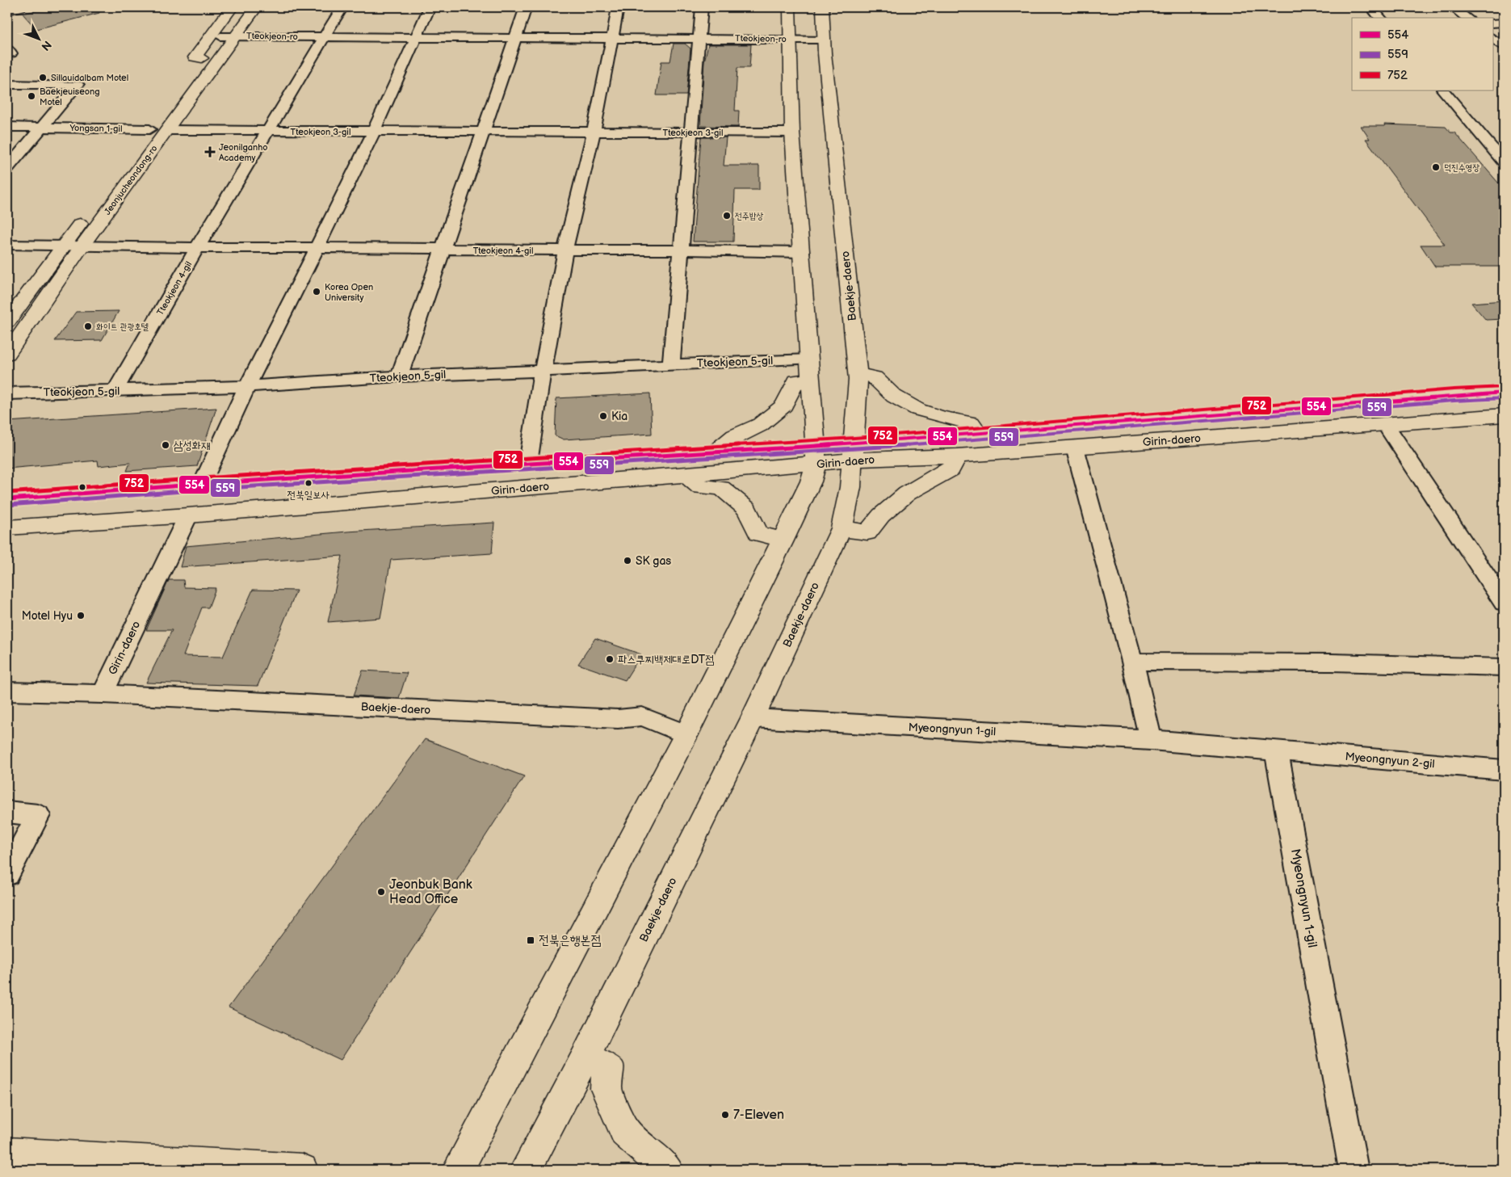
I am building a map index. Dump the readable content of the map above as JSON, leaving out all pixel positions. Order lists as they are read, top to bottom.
{
  "streets": {
    "street": [
      "Tteokjeon-ro",
      "Yongsan 1-gil",
      "Tteokjeon 3-gil",
      "Jeonjucheondong-ro",
      "Tteokjeon 4-gil",
      "Baekje-daero",
      "Tteokjeon 5-gil",
      "Girin-daero",
      "Myeongnyun 1-gil",
      "Myeongnyun 2-gil"
    ]
  },
  "crossings": [
    ["Tteokjeon-ro", "Tteokjeon 3-gil"],
    ["Tteokjeon-ro", "Jeonjucheondong-ro"],
    ["Tteokjeon-ro", "Baekje-daero"],
    ["Yongsan 1-gil", "Jeonjucheondong-ro"],
    ["Tteokjeon 3-gil", "Jeonjucheondong-ro"],
    ["Tteokjeon 3-gil", "Tteokjeon 4-gil"],
    ["Jeonjucheondong-ro", "Tteokjeon 4-gil"],
    ["Tteokjeon 4-gil", "Tteokjeon 5-gil"],
    ["Baekje-daero", "Girin-daero"],
    ["Baekje-daero", "Myeongnyun 1-gil"],
    ["Myeongnyun 1-gil", "Myeongnyun 2-gil"]
  ],
  "places": {
    "other": [
      "Sillauidalbam Motel",
      "Baekjeuiseong Motel",
      "덕진수영장",
      "전주밥상",
      "Korea Open University",
      "화이트 관광호텔",
      "Kia",
      "삼성화재",
      "전북일보사",
      "SK gas",
      "Motel Hyu",
      "파스쿠찌백제대로DT점",
      "Jeonbuk Bank Head Office",
      "7-Eleven"
    ],
    "health": ["Jeonilganho Academy"],
    "transit": ["전북은행본점"]
  },
  "lines": ["transit line 752", "transit line 554", "transit line 559"],
  "legend": ["554", "559", "752"],
  "north": "bottom right"
}
